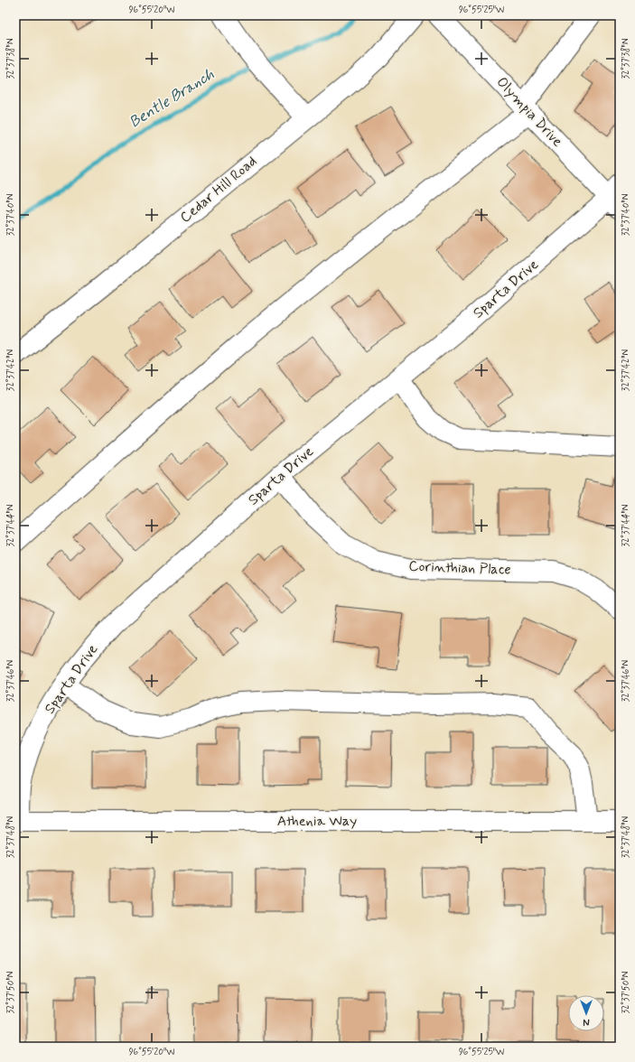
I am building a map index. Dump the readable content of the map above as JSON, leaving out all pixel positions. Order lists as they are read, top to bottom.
{
  "streets": {
    "street": [
      "Olympia Drive",
      "Cedar Hill Road",
      "Sparta Drive",
      "Corinthian Place",
      "Athenia Way"
    ]
  },
  "crossings": [
    ["Olympia Drive", "Sparta Drive"],
    ["Sparta Drive", "Corinthian Place"],
    ["Sparta Drive", "Athenia Way"]
  ],
  "water": ["Bentle Branch"],
  "north": "bottom",
  "coordinates": [
    "96°55'20\"W",
    "96°55'25\"W",
    "32°37'38\"N",
    "32°37'40\"N",
    "32°37'42\"N",
    "32°37'44\"N",
    "32°37'46\"N",
    "32°37'48\"N",
    "32°37'50\"N"
  ]
}
